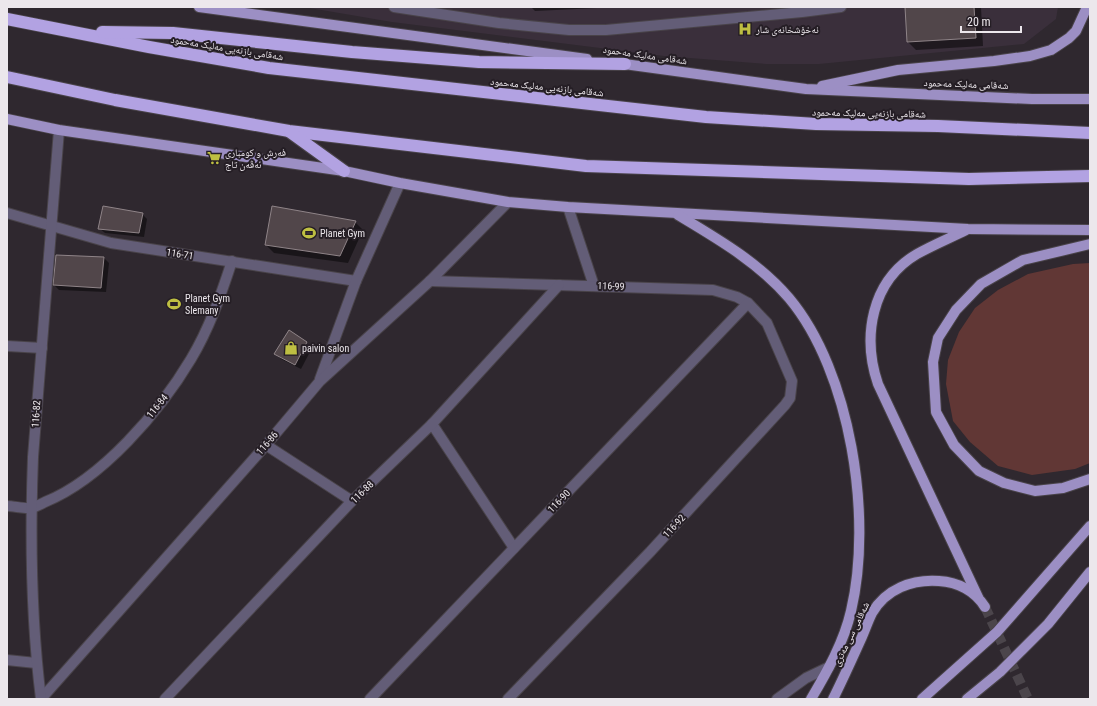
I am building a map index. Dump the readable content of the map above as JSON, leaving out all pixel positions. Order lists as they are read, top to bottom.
{
  "streets": {
    "highway": ["شەقامی بازنەیی مەلیک مەحمود"],
    "main road": ["شەقامی مەلیک مەحمود", "شەقامی سی مەتری"],
    "street": [
      "116-71",
      "116-99",
      "116-84",
      "116-82",
      "116-86",
      "116-88",
      "116-90",
      "116-92"
    ]
  },
  "crossings": [
    ["116-71", "116-84"],
    ["116-71", "116-82"],
    ["116-99", "116-86"],
    ["116-99", "116-88"],
    ["116-99", "116-90"],
    ["116-99", "116-92"],
    ["116-84", "116-82"],
    ["116-82", "116-86"]
  ],
  "places": {
    "hospital": ["نەخۆشخانەی شار"],
    "supermarket": ["فەرش و کومباری ئەڤەن تاج"],
    "sports": ["Planet Gym", "Planet Gym Slemany"],
    "shop": ["paivin salon"]
  },
  "scale_bar": "20 m"
}
